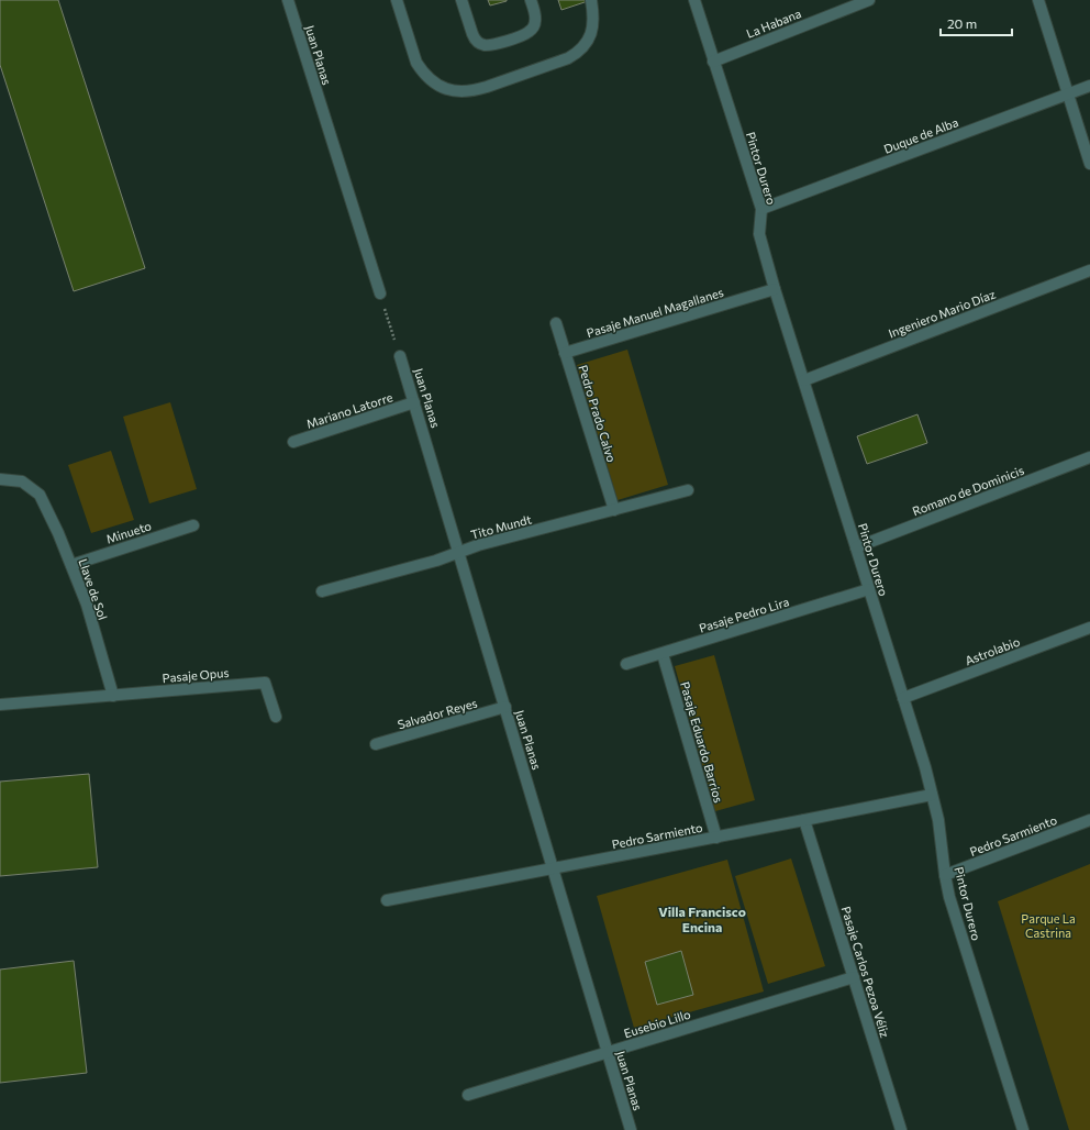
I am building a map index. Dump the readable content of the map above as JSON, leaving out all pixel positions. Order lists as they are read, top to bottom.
{
  "streets": {
    "street": [
      "La Habana",
      "Juan Planas",
      "Duque de Alba",
      "Pintor Durero",
      "Pasaje Manuel Magallanes",
      "Ingeniero Mario Díaz",
      "Mariano Latorre",
      "Pedro Prado Calvo",
      "Romano de Dominicis",
      "Tito Mundt",
      "Minueto",
      "Llave de Sol",
      "Pasaje Pedro Lira",
      "Astrolabio",
      "Pasaje Opus",
      "Salvador Reyes",
      "Pasaje Eduardo Barrios",
      "Pedro Sarmiento",
      "Pasaje Carlos Pezoa Véliz",
      "Eusebio Lillo"
    ]
  },
  "crossings": [
    ["La Habana", "Pintor Durero"],
    ["Juan Planas", "Mariano Latorre"],
    ["Juan Planas", "Tito Mundt"],
    ["Juan Planas", "Salvador Reyes"],
    ["Juan Planas", "Pedro Sarmiento"],
    ["Juan Planas", "Eusebio Lillo"],
    ["Duque de Alba", "Pintor Durero"],
    ["Pintor Durero", "Pasaje Manuel Magallanes"],
    ["Pintor Durero", "Ingeniero Mario Díaz"],
    ["Pintor Durero", "Romano de Dominicis"],
    ["Pintor Durero", "Pasaje Pedro Lira"],
    ["Pintor Durero", "Astrolabio"],
    ["Pintor Durero", "Pedro Sarmiento"],
    ["Pasaje Manuel Magallanes", "Pedro Prado Calvo"],
    ["Pedro Prado Calvo", "Tito Mundt"],
    ["Minueto", "Llave de Sol"],
    ["Llave de Sol", "Pasaje Opus"],
    ["Pasaje Pedro Lira", "Pasaje Eduardo Barrios"],
    ["Pasaje Eduardo Barrios", "Pedro Sarmiento"],
    ["Pedro Sarmiento", "Pasaje Carlos Pezoa Véliz"],
    ["Pasaje Carlos Pezoa Véliz", "Eusebio Lillo"]
  ],
  "districts": ["Villa Francisco Encina"],
  "parks": ["Parque La Castrina"],
  "scale_bar": "20 m"
}
